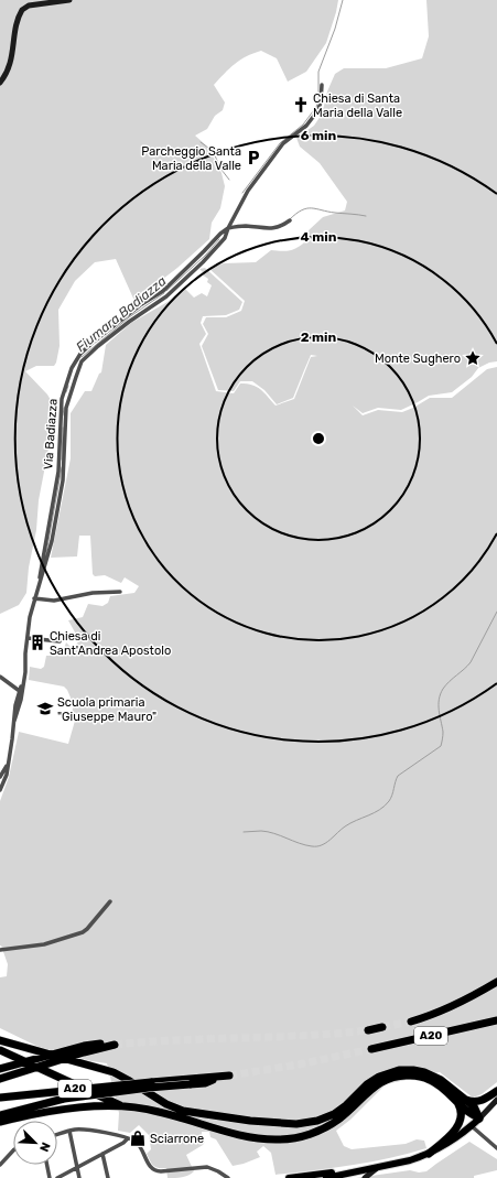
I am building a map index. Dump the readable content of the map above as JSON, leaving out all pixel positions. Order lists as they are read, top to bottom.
{
  "streets": {
    "highway": ["A20"],
    "street": ["Via Badiazza"]
  },
  "water": ["Fiumara Badiazza"],
  "places": {
    "church": ["Chiesa di Santa Maria della Valle"],
    "parking": ["Parcheggio Santa Maria della Valle"],
    "place": ["Monte Sughero"],
    "building": ["Chiesa di Sant'Andrea Apostolo"],
    "school or university": ["Scuola primaria \"Giuseppe Mauro\""],
    "shop": ["Sciarrone"]
  },
  "north": "bottom right",
  "rings": ["6 min", "4 min", "2 min"]
}
